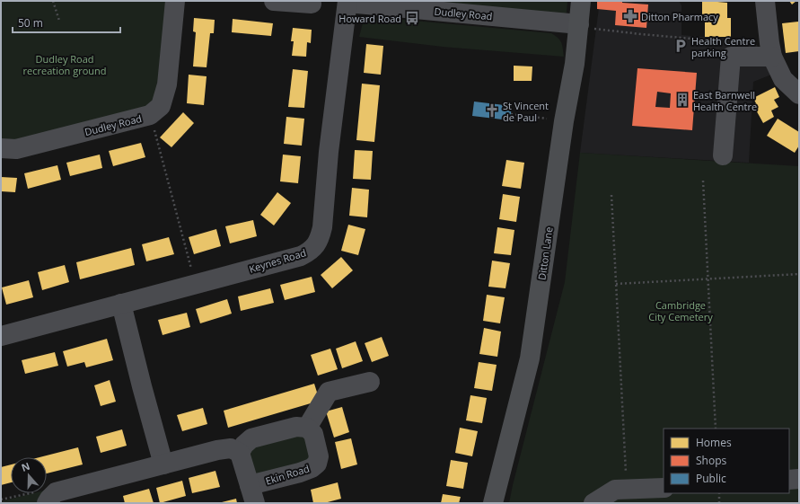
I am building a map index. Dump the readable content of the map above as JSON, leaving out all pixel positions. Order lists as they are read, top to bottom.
{
  "streets": {
    "main road": ["Ditton Lane"],
    "street": ["Dudley Road", "Keynes Road", "Ekin Road"]
  },
  "crossings": [
    ["Dudley Road", "Ditton Lane"],
    ["Dudley Road", "Keynes Road"]
  ],
  "parks": ["Dudley Road recreation ground", "Cambridge City Cemetery"],
  "places": {
    "pharmacy": ["Ditton Pharmacy"],
    "bus stop": ["Howard Road"],
    "parking": ["Health Centre parking"],
    "building": ["East Barnwell Health Centre"],
    "church": ["St Vincent de Paul"]
  },
  "legend": ["Homes", "Shops", "Public"],
  "scale_bar": "50 m",
  "north": "top"
}
